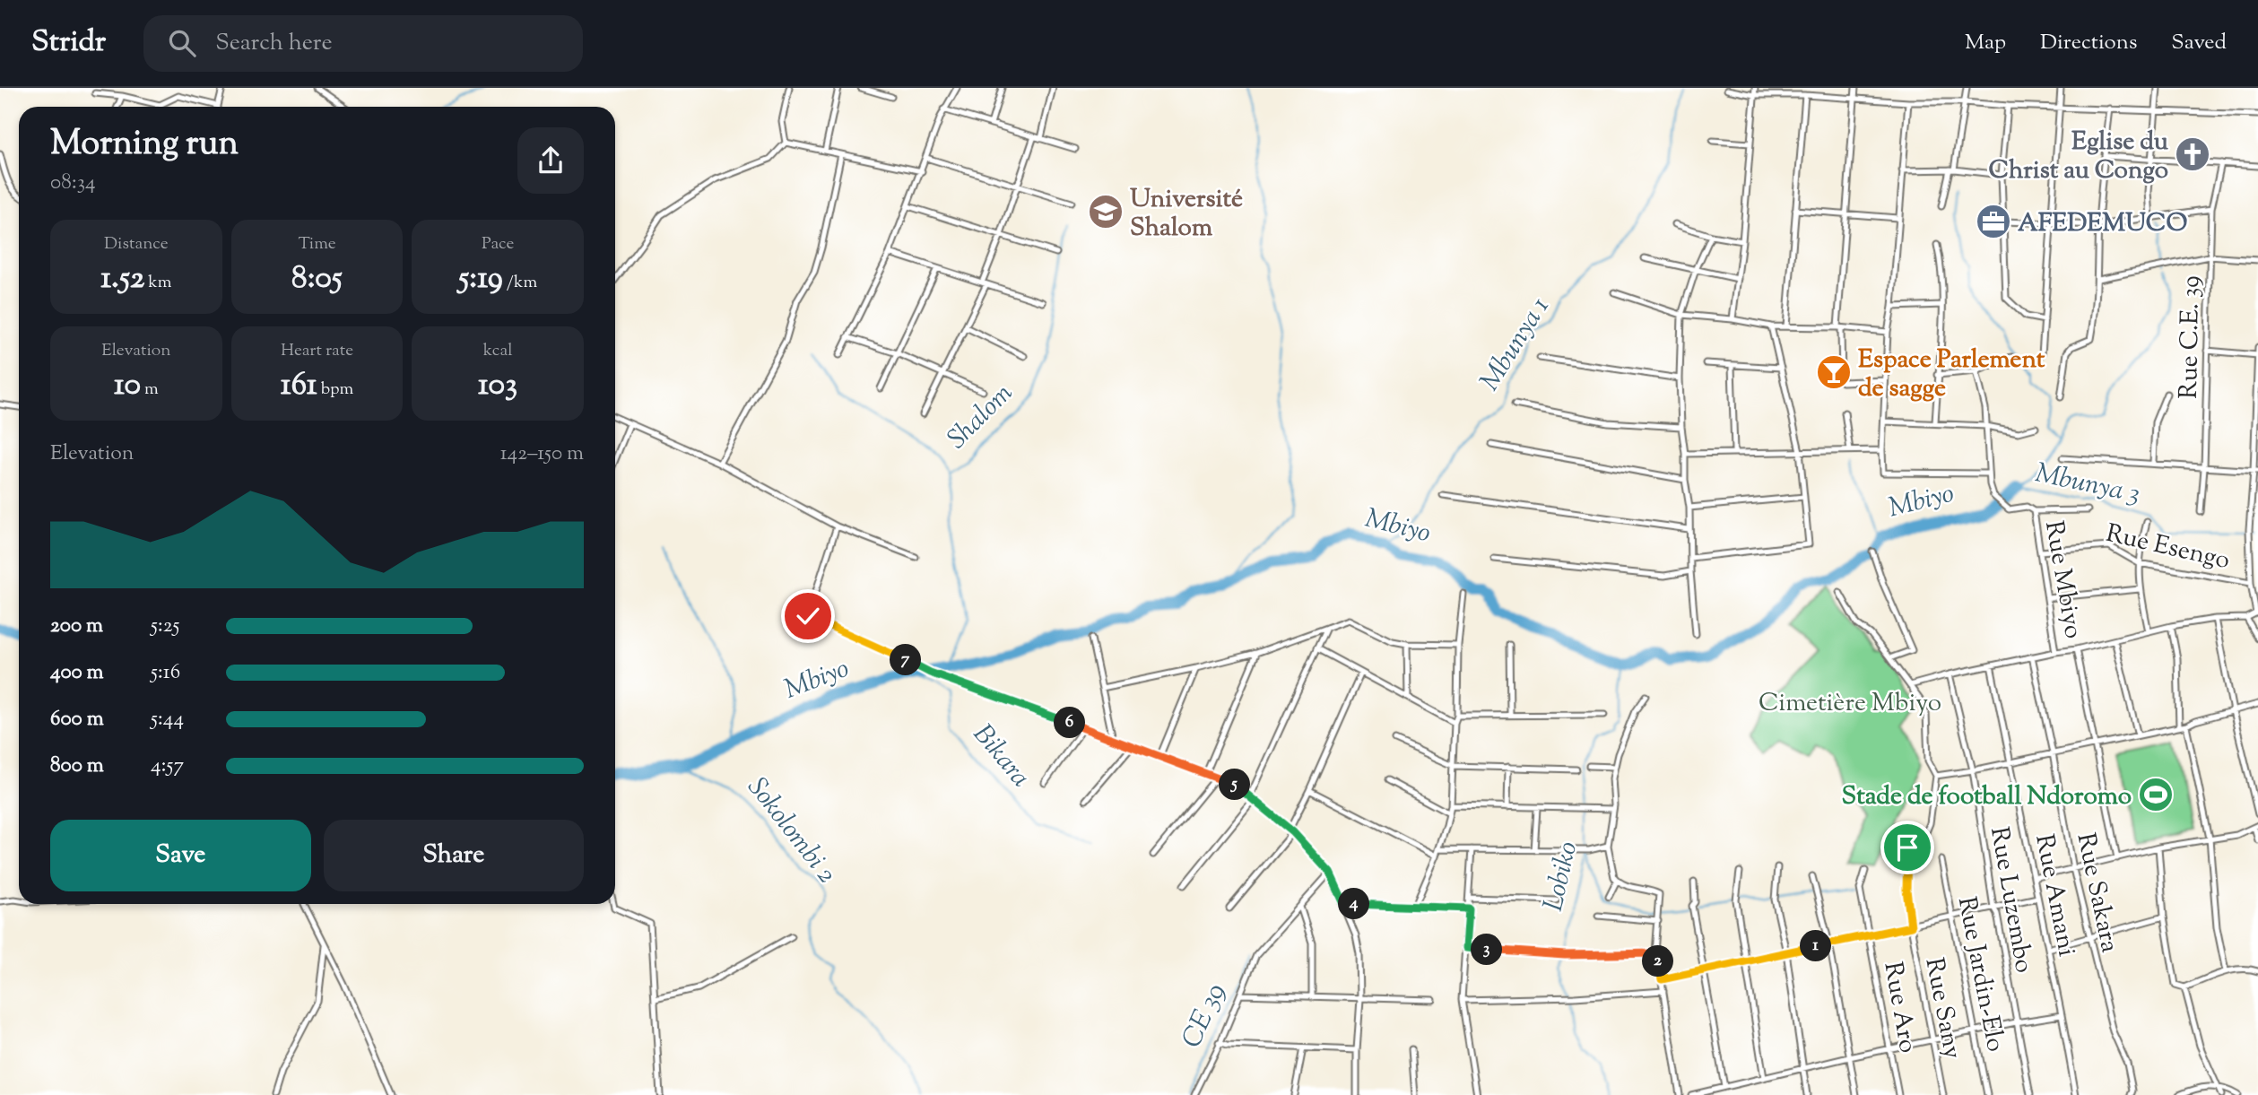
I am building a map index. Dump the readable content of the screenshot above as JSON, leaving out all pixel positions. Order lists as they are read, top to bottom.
{
  "streets": {
    "street": [
      "Rue C.E. 39",
      "Rue Esengo",
      "Rue Mbiyo",
      "Rue Sakara",
      "Rue Amani",
      "Rue Luzembo",
      "Rue Jardin-Elo",
      "Rue Aro",
      "Rue Sany"
    ]
  },
  "crossings": [
    ["Rue Esengo", "Rue Mbiyo"]
  ],
  "water": [
    "Mbunya 1",
    "Shalom",
    "Mbunya 3",
    "Mbiyo",
    "Bikara",
    "Sokolombi 2",
    "Lobiko",
    "CE 39"
  ],
  "parks": ["Cimetière Mbiyo"],
  "places": {
    "church": ["Eglise du Christ au Congo"],
    "school or university": ["Université Shalom"],
    "office": ["AFEDEMUCO"],
    "bar": ["Espace Parlement de sagge"],
    "sports": ["Stade de football Ndoromo"]
  },
  "page": {
    "header": "Stridr",
    "search": "Search here",
    "nav": ["Map", "Directions", "Saved"],
    "heading": ["Morning run", "08:34"],
    "stats": [
      ["Distance", "1.52 km"],
      ["Time", "8:05"],
      ["Pace", "5:19 /km"],
      ["Elevation", "10 m"],
      ["Heart rate", "161 bpm"],
      ["kcal", "103"]
    ],
    "chart": ["Elevation", "142–150 m"],
    "list": [
      {
        "name": "200 m",
        "note": "5:25"
      },
      {
        "name": "400 m",
        "note": "5:16"
      },
      {
        "name": "600 m",
        "note": "5:44"
      },
      {
        "name": "800 m",
        "note": "4:57"
      }
    ],
    "pins": [
      "7",
      "6",
      "5",
      "4",
      "1",
      "3",
      "2"
    ],
    "buttons": ["Save", "Share"]
  }
}
